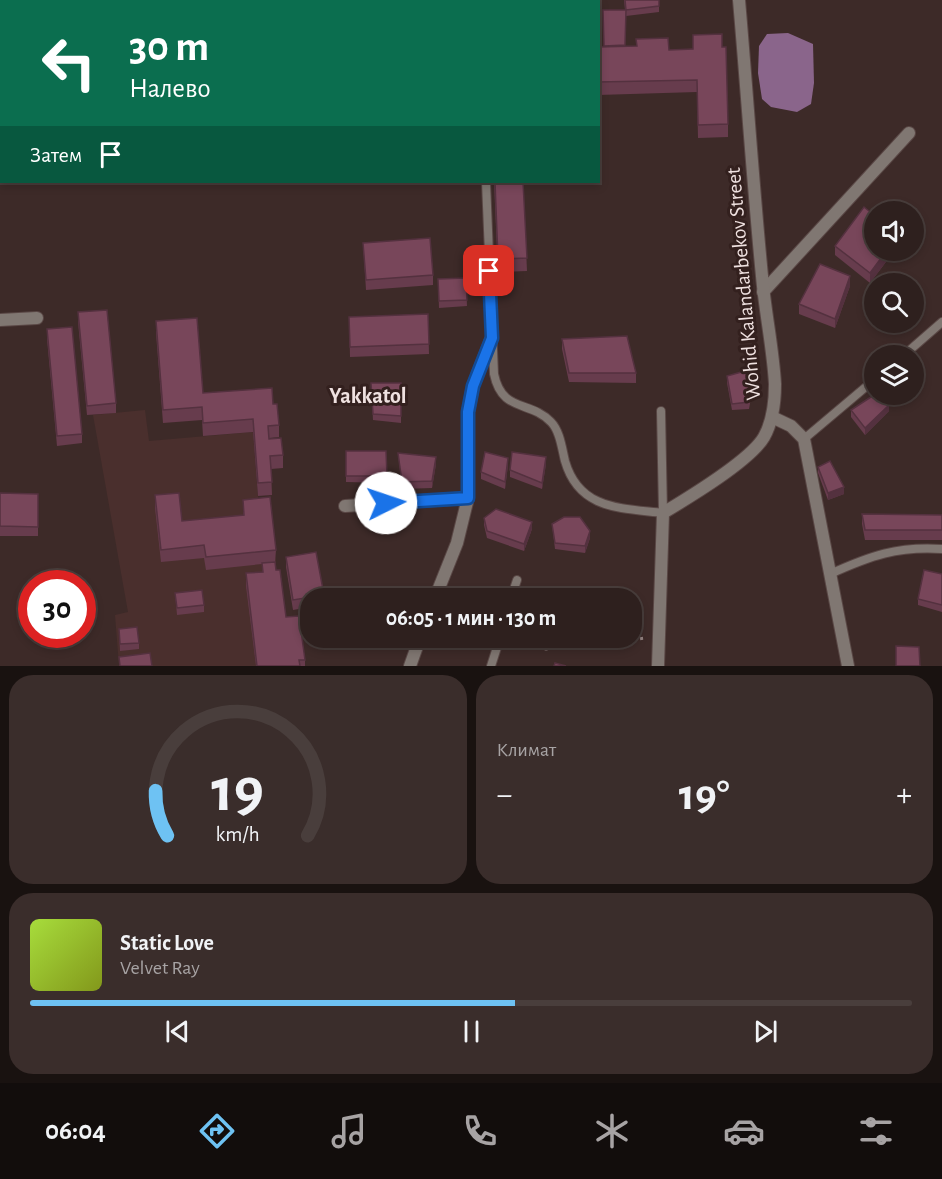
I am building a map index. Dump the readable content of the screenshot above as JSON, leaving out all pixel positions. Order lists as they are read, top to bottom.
{
  "streets": {
    "street": ["Wohid Kalandarbekov Street"]
  },
  "districts": ["Yakkatol"],
  "page": {
    "turn": ["30 m", "Налево"],
    "then": "Затем",
    "limit": "30",
    "trip": "06:05 · 1 мин · 130 m",
    "tile": "Климат",
    "heat": ["−", "19°", "+"],
    "song": ["Static Love", "Velvet Ray"],
    "tabs": "06:04",
    "gauge": ["19", "km/h"]
  }
}
